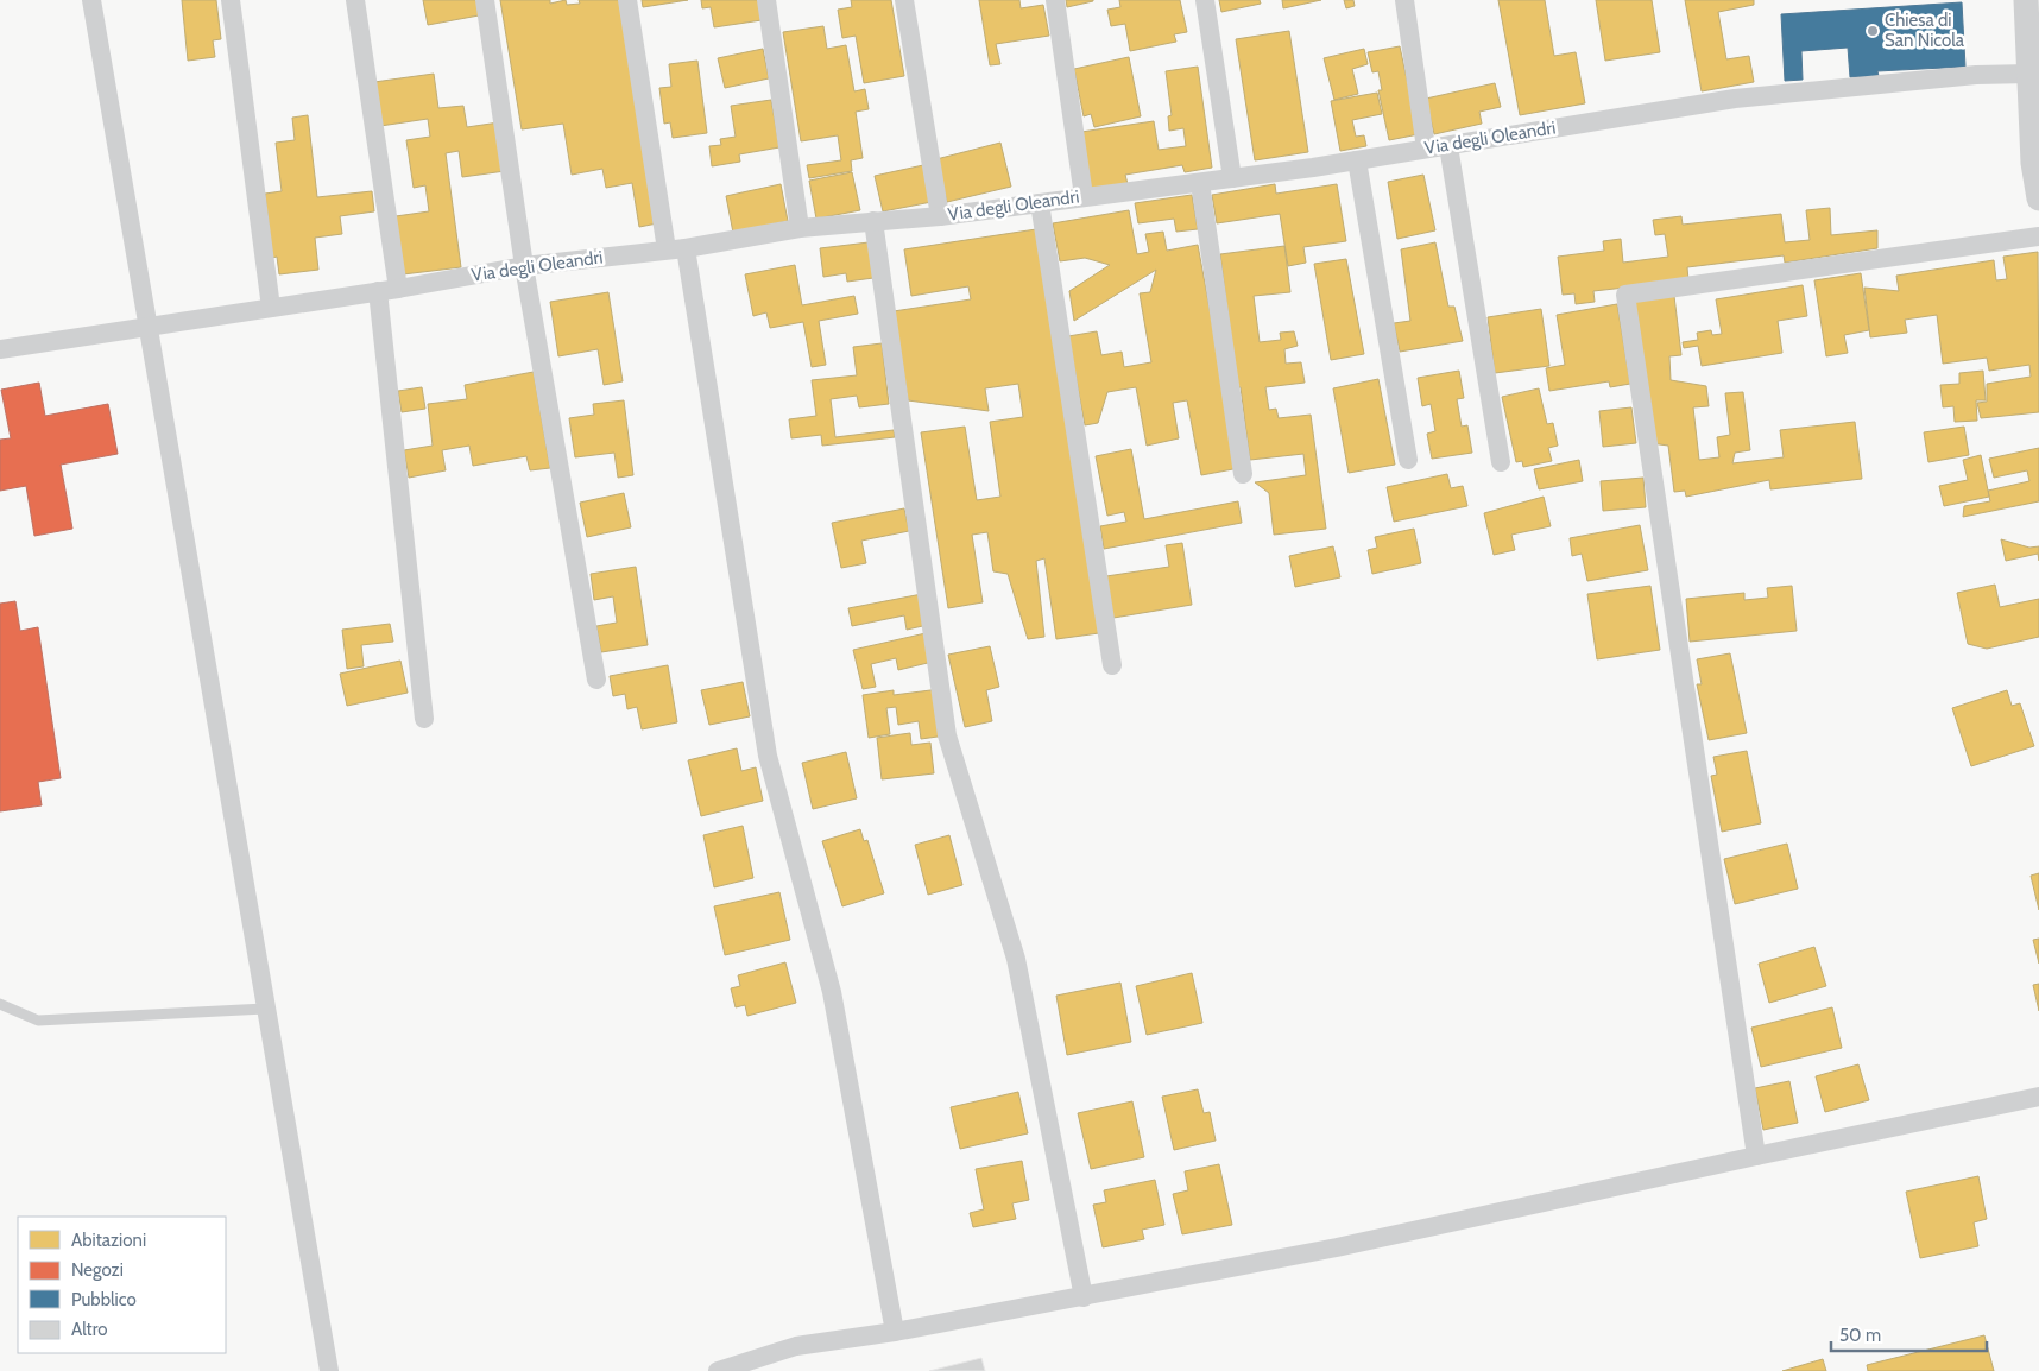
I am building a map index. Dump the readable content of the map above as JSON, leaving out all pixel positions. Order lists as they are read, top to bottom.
{
  "streets": {
    "street": ["Via degli Oleandri"]
  },
  "places": ["Chiesa di San Nicola"],
  "legend": [
    "Abitazioni",
    "Negozi",
    "Pubblico",
    "Altro"
  ],
  "scale_bar": "50 m"
}
